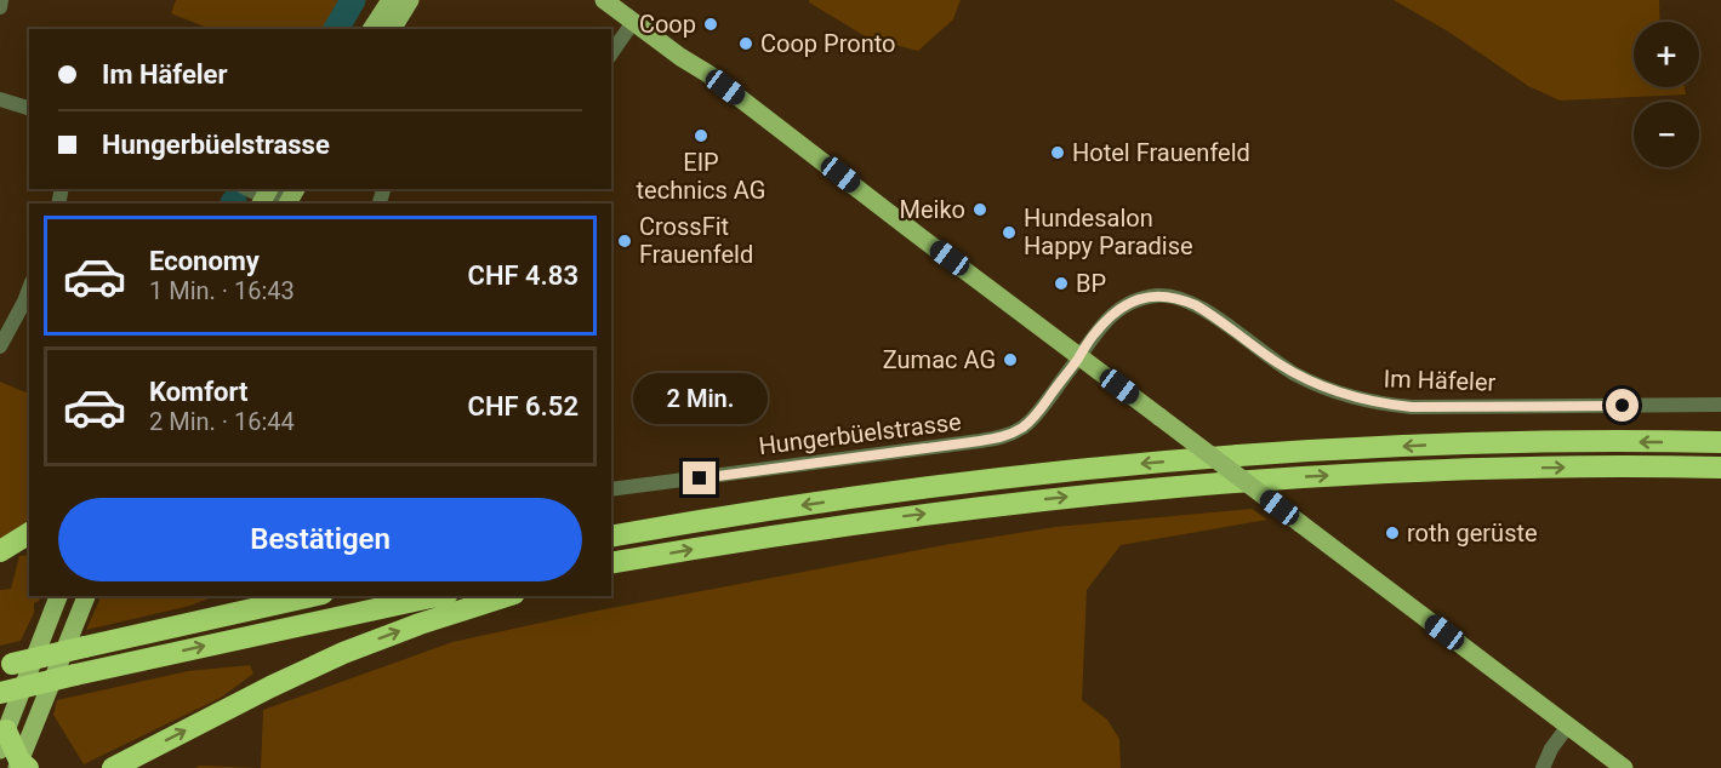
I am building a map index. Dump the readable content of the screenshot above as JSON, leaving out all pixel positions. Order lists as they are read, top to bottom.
{
  "streets": {
    "street": ["Im Häfeler", "Hungerbüelstrasse"]
  },
  "crossings": [
    ["Im Häfeler", "Hungerbüelstrasse"]
  ],
  "places": [
    "Coop",
    "Coop Pronto",
    "EIP technics AG",
    "Hotel Frauenfeld",
    "Meiko",
    "Hundesalon Happy Paradise",
    "CrossFit Frauenfeld",
    "BP",
    "Zumac AG",
    "roth gerüste"
  ],
  "page": {
    "map_buttons": ["+", "−"],
    "banner": ["Im Häfeler", "Hungerbüelstrasse"],
    "list": [
      {
        "name": "Economy",
        "note": "1 Min. · 16:43",
        "value": "CHF 4.83"
      },
      {
        "name": "Komfort",
        "note": "2 Min. · 16:44",
        "value": "CHF 6.52"
      }
    ],
    "bubble": "2 Min.",
    "buttons": "Bestätigen"
  }
}
